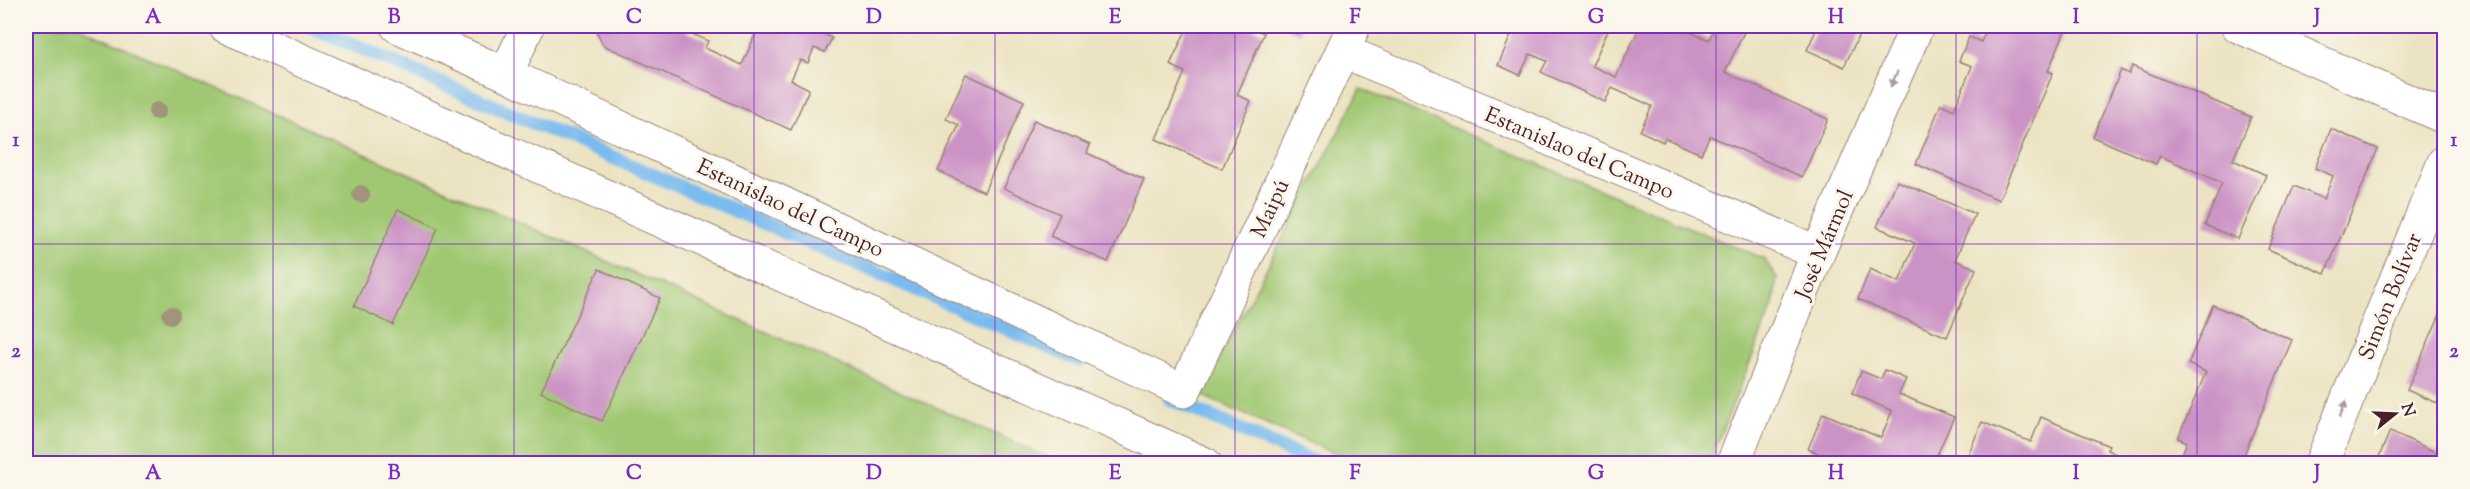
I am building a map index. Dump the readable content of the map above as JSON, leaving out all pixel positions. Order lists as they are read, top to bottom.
{
  "streets": {
    "street": [
      "Estanislao del Campo",
      "Maipú",
      "José Mármol",
      "Simón Bolívar"
    ]
  },
  "crossings": [
    ["Estanislao del Campo", "Maipú"],
    ["Estanislao del Campo", "José Mármol"]
  ],
  "one_way": ["José Mármol", "Simón Bolívar"],
  "north": "right",
  "grid": {
    "columns": [
      "A",
      "B",
      "C",
      "D",
      "E",
      "F",
      "G",
      "H",
      "I",
      "J"
    ],
    "rows": ["1", "2"]
  }
}
